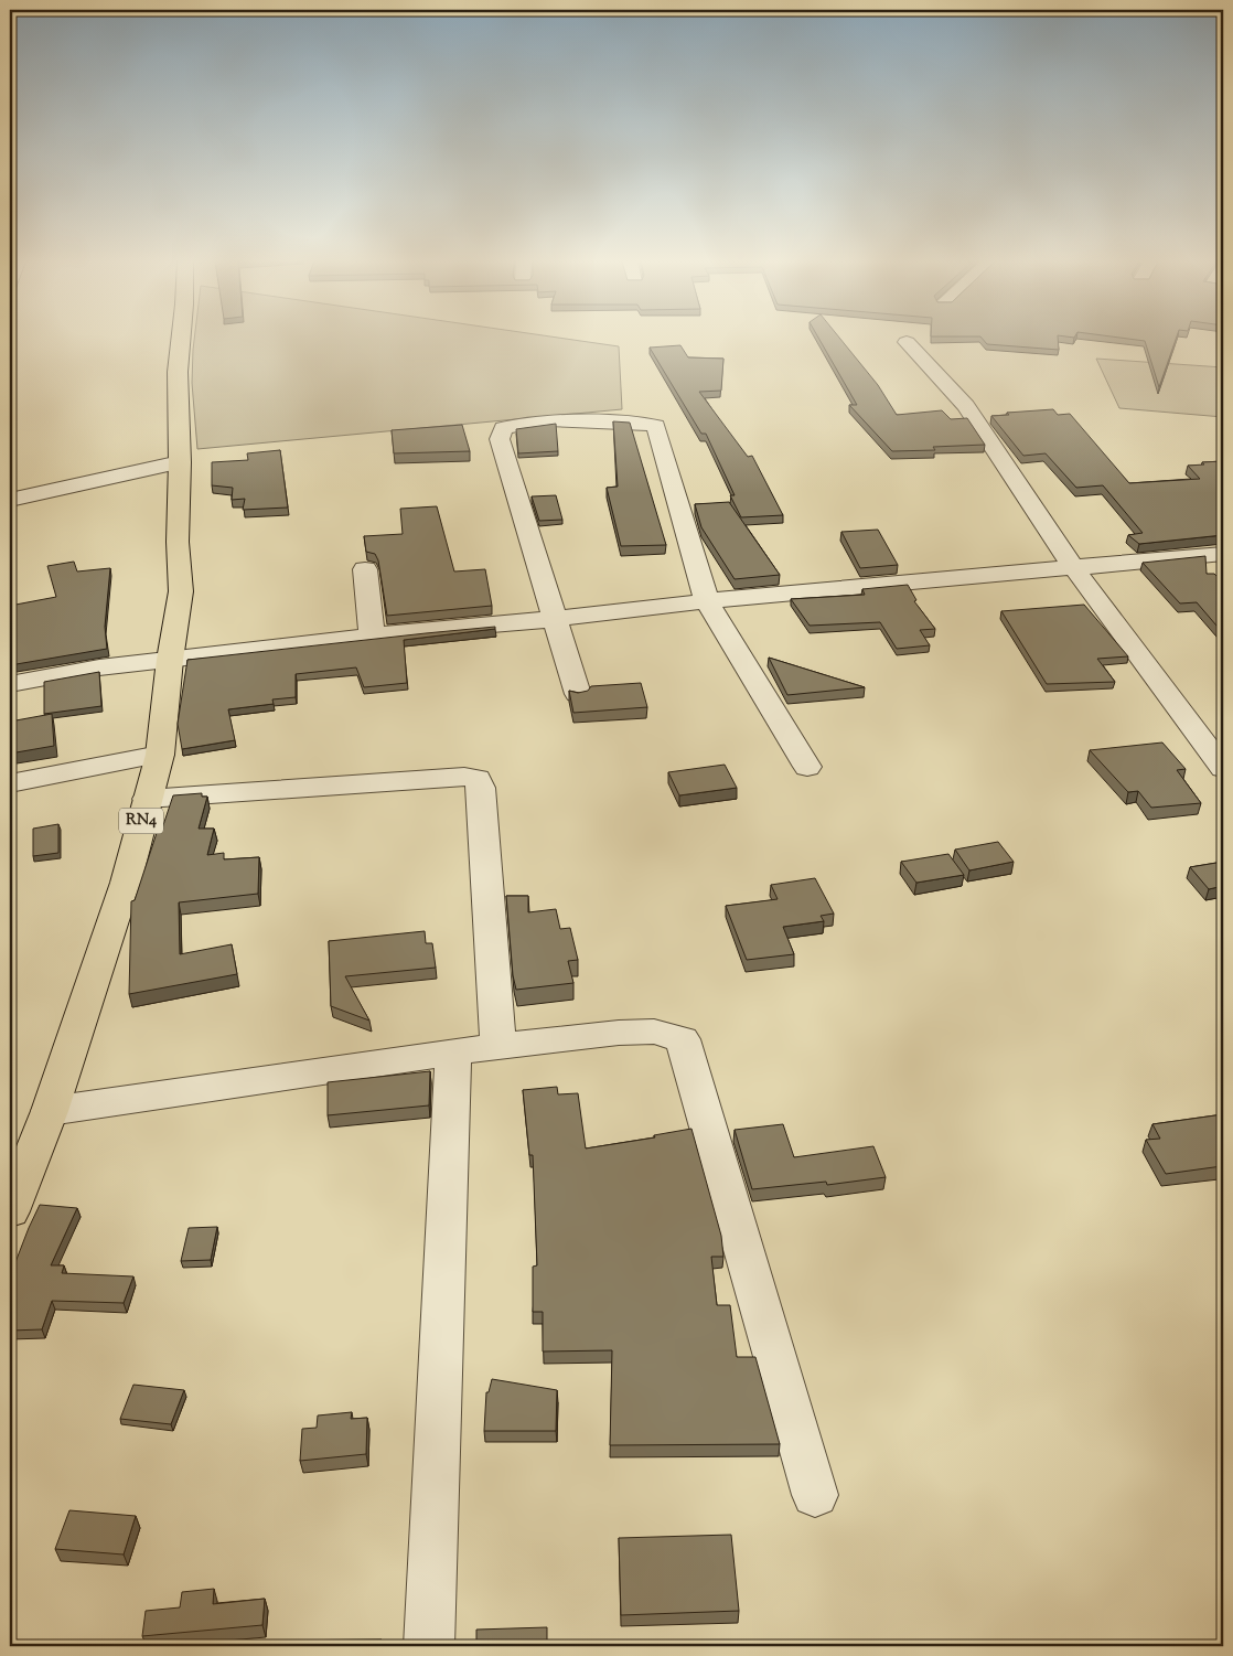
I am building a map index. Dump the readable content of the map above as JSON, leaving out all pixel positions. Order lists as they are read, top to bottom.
{
  "streets": {
    "highway": ["RN4"]
  }
}
